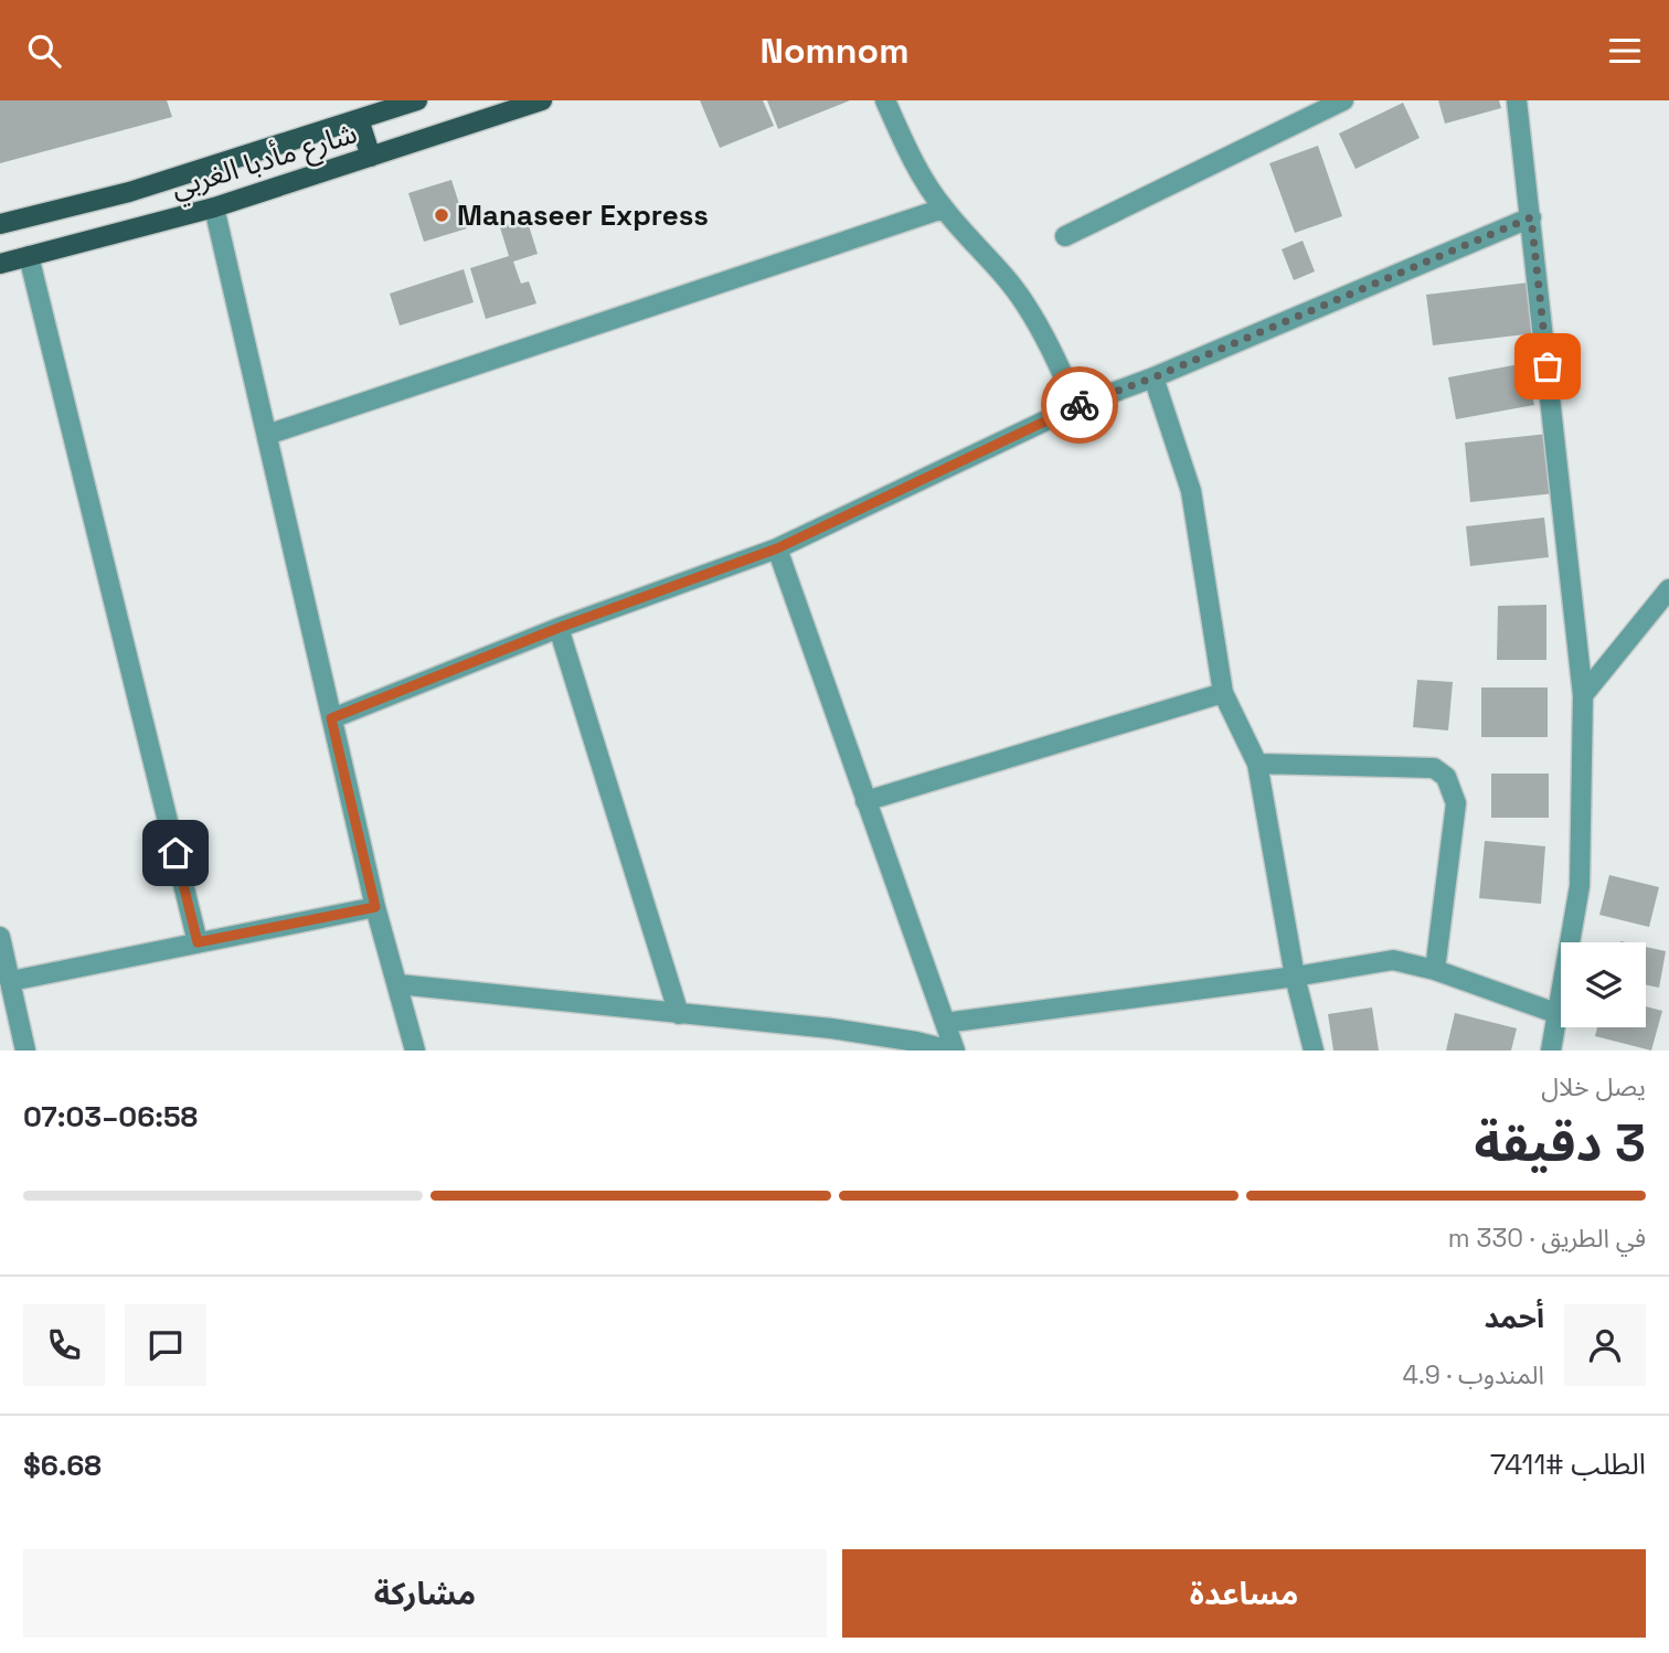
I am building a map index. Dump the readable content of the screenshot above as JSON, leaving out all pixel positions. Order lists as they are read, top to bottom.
{
  "streets": {
    "main road": ["شارع مأدبا الغربي"]
  },
  "places": ["Manaseer Express"],
  "page": {
    "header": "Nomnom",
    "heading": ["3 دقيقة", "يصل خلال", "06:58–07:03"],
    "panel": [
      "أحمد",
      "المندوب · 4.9",
      "الطلب #7411",
      "$6.68"
    ],
    "bar": "في الطريق · 330 m",
    "buttons": ["مساعدة", "مشاركة"]
  }
}
